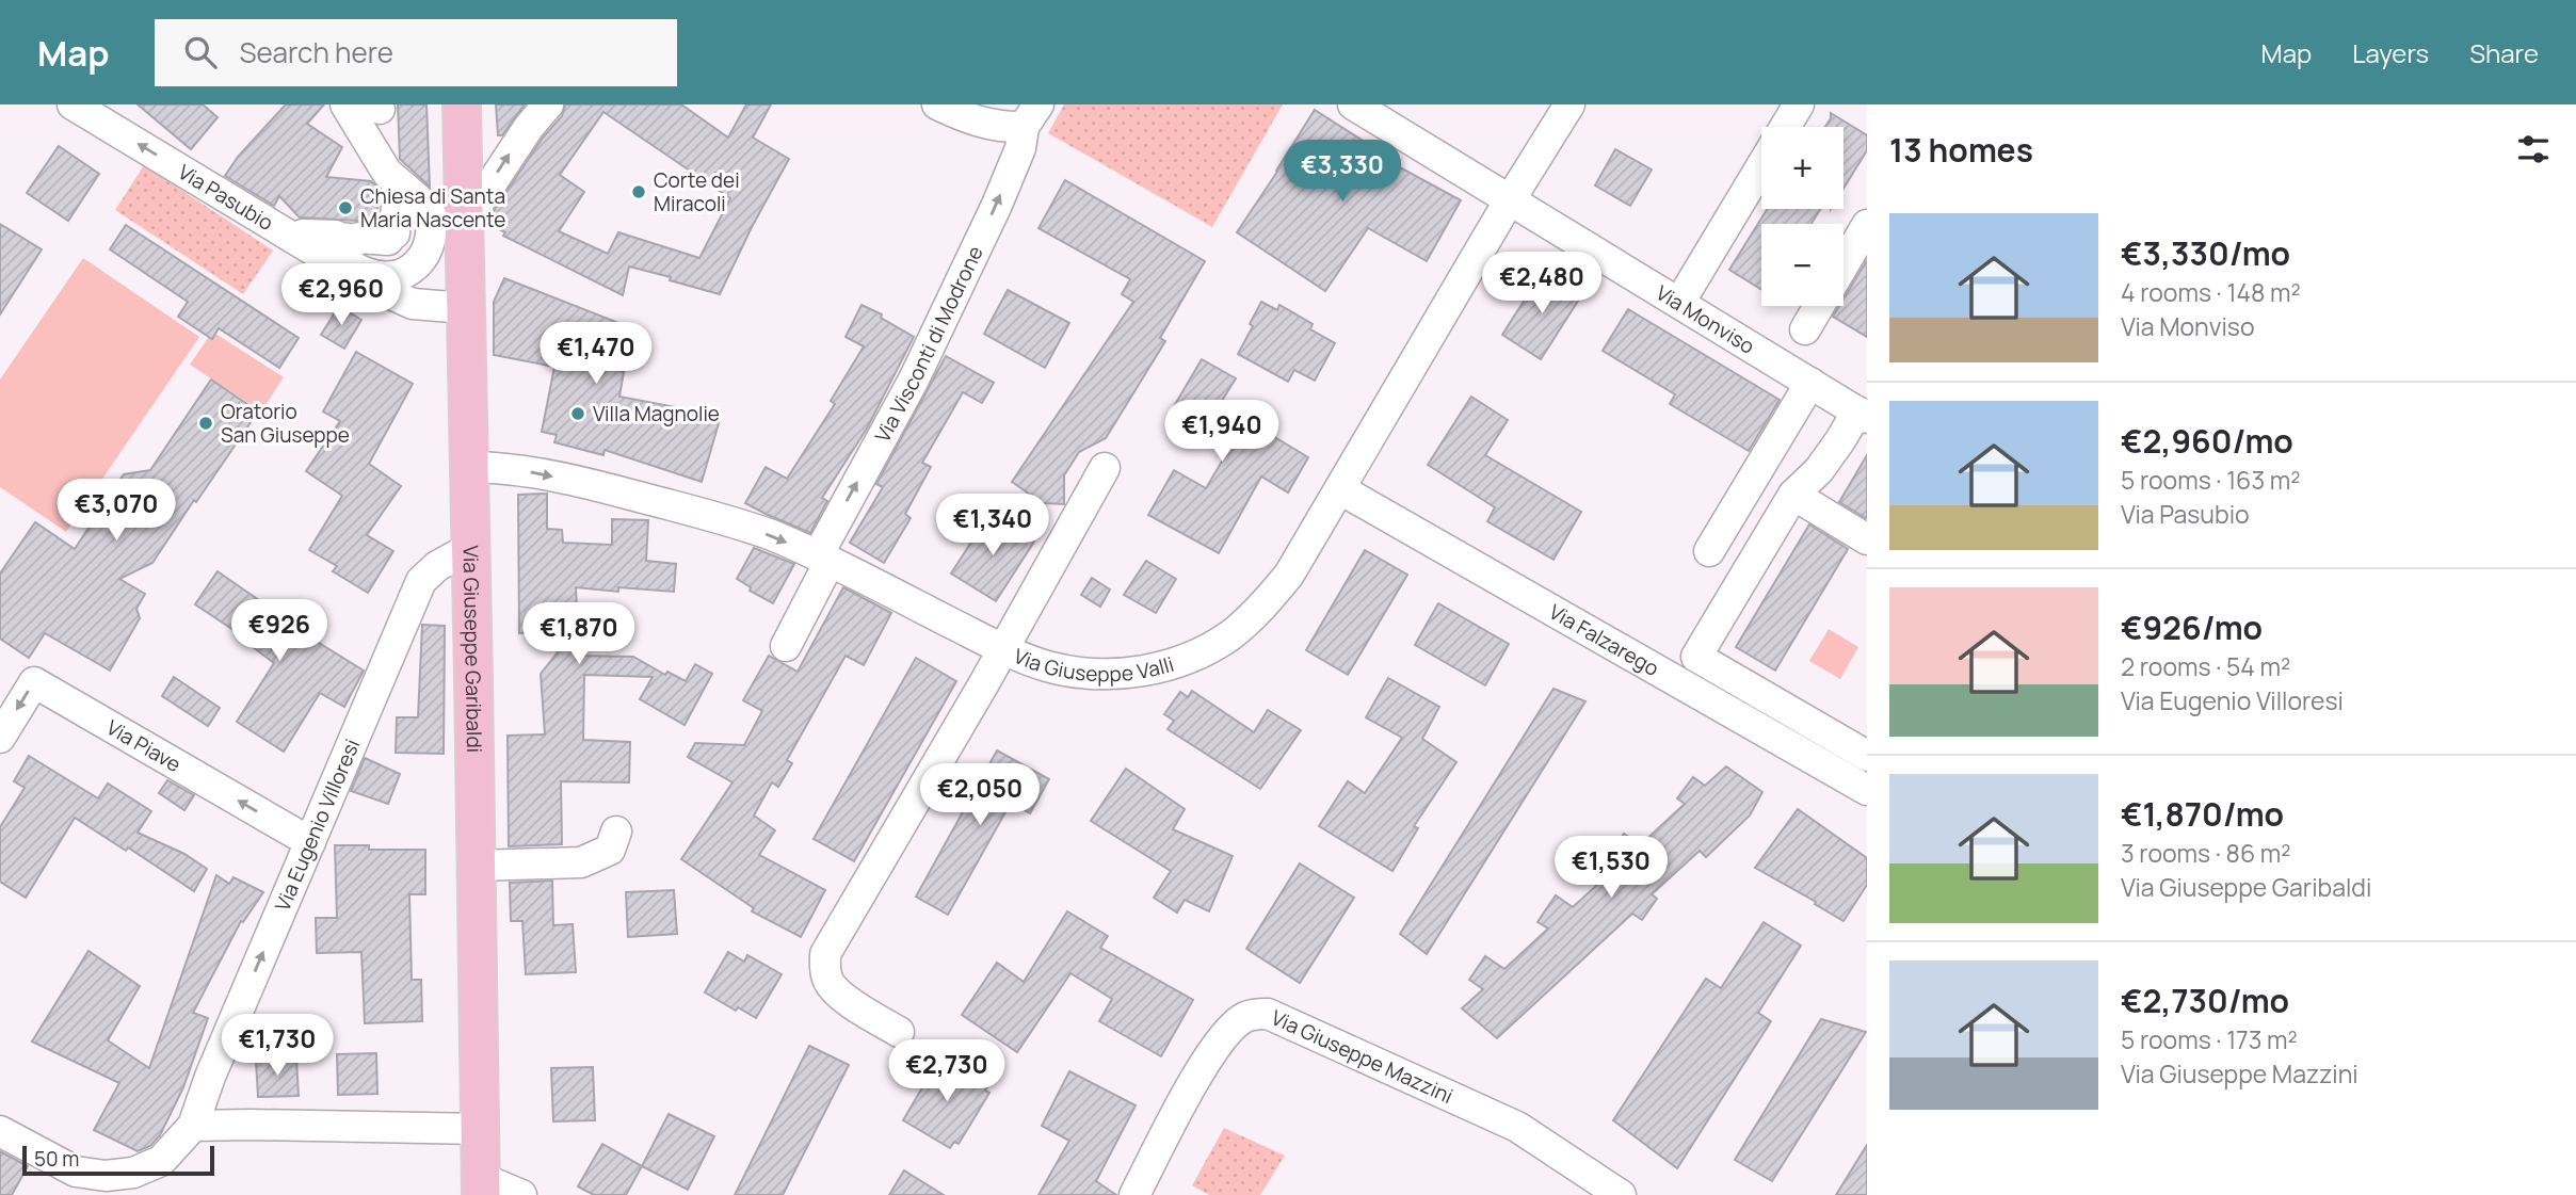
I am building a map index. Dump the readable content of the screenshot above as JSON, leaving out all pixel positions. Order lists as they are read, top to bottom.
{
  "streets": {
    "main road": ["Via Giuseppe Garibaldi"],
    "street": [
      "Via Pasubio",
      "Via Monviso",
      "Via Visconti di Modrone",
      "Via Falzarego",
      "Via Giuseppe Valli",
      "Via Piave",
      "Via Eugenio Villoresi",
      "Via Giuseppe Mazzini"
    ]
  },
  "crossings": [
    ["Via Pasubio", "Via Giuseppe Garibaldi"],
    ["Via Monviso", "Via Giuseppe Valli"],
    ["Via Visconti di Modrone", "Via Giuseppe Valli"],
    ["Via Falzarego", "Via Giuseppe Valli"],
    ["Via Giuseppe Garibaldi", "Via Giuseppe Valli"],
    ["Via Giuseppe Garibaldi", "Via Eugenio Villoresi"],
    ["Via Piave", "Via Eugenio Villoresi"]
  ],
  "one_way": ["Via Piave", "Via Eugenio Villoresi"],
  "places": [
    "Corte dei Miracoli",
    "Chiesa di Santa Maria Nascente",
    "Villa Magnolie",
    "Oratorio San Giuseppe"
  ],
  "scale_bar": "50 m",
  "page": {
    "header": "Map",
    "search": "Search here",
    "nav": ["Map", "Layers", "Share"],
    "heading": "13 homes",
    "map_buttons": ["+", "−"],
    "price": [
      "€3,330",
      "€2,480",
      "€2,960",
      "€1,470",
      "€1,940",
      "€3,070",
      "€1,340",
      "€926",
      "€1,870",
      "€2,050",
      "€1,530",
      "€1,730",
      "€2,730"
    ],
    "list": [
      {
        "name": "€3,330/mo",
        "note": "4 rooms · 148 m² · Via Monviso"
      },
      {
        "name": "€2,960/mo",
        "note": "5 rooms · 163 m² · Via Pasubio"
      },
      {
        "name": "€926/mo",
        "note": "2 rooms · 54 m² · Via Eugenio Villoresi"
      },
      {
        "name": "€1,870/mo",
        "note": "3 rooms · 86 m² · Via Giuseppe Garibaldi"
      },
      {
        "name": "€2,730/mo",
        "note": "5 rooms · 173 m² · Via Giuseppe Mazzini"
      }
    ],
    "scale": "50 m"
  }
}
